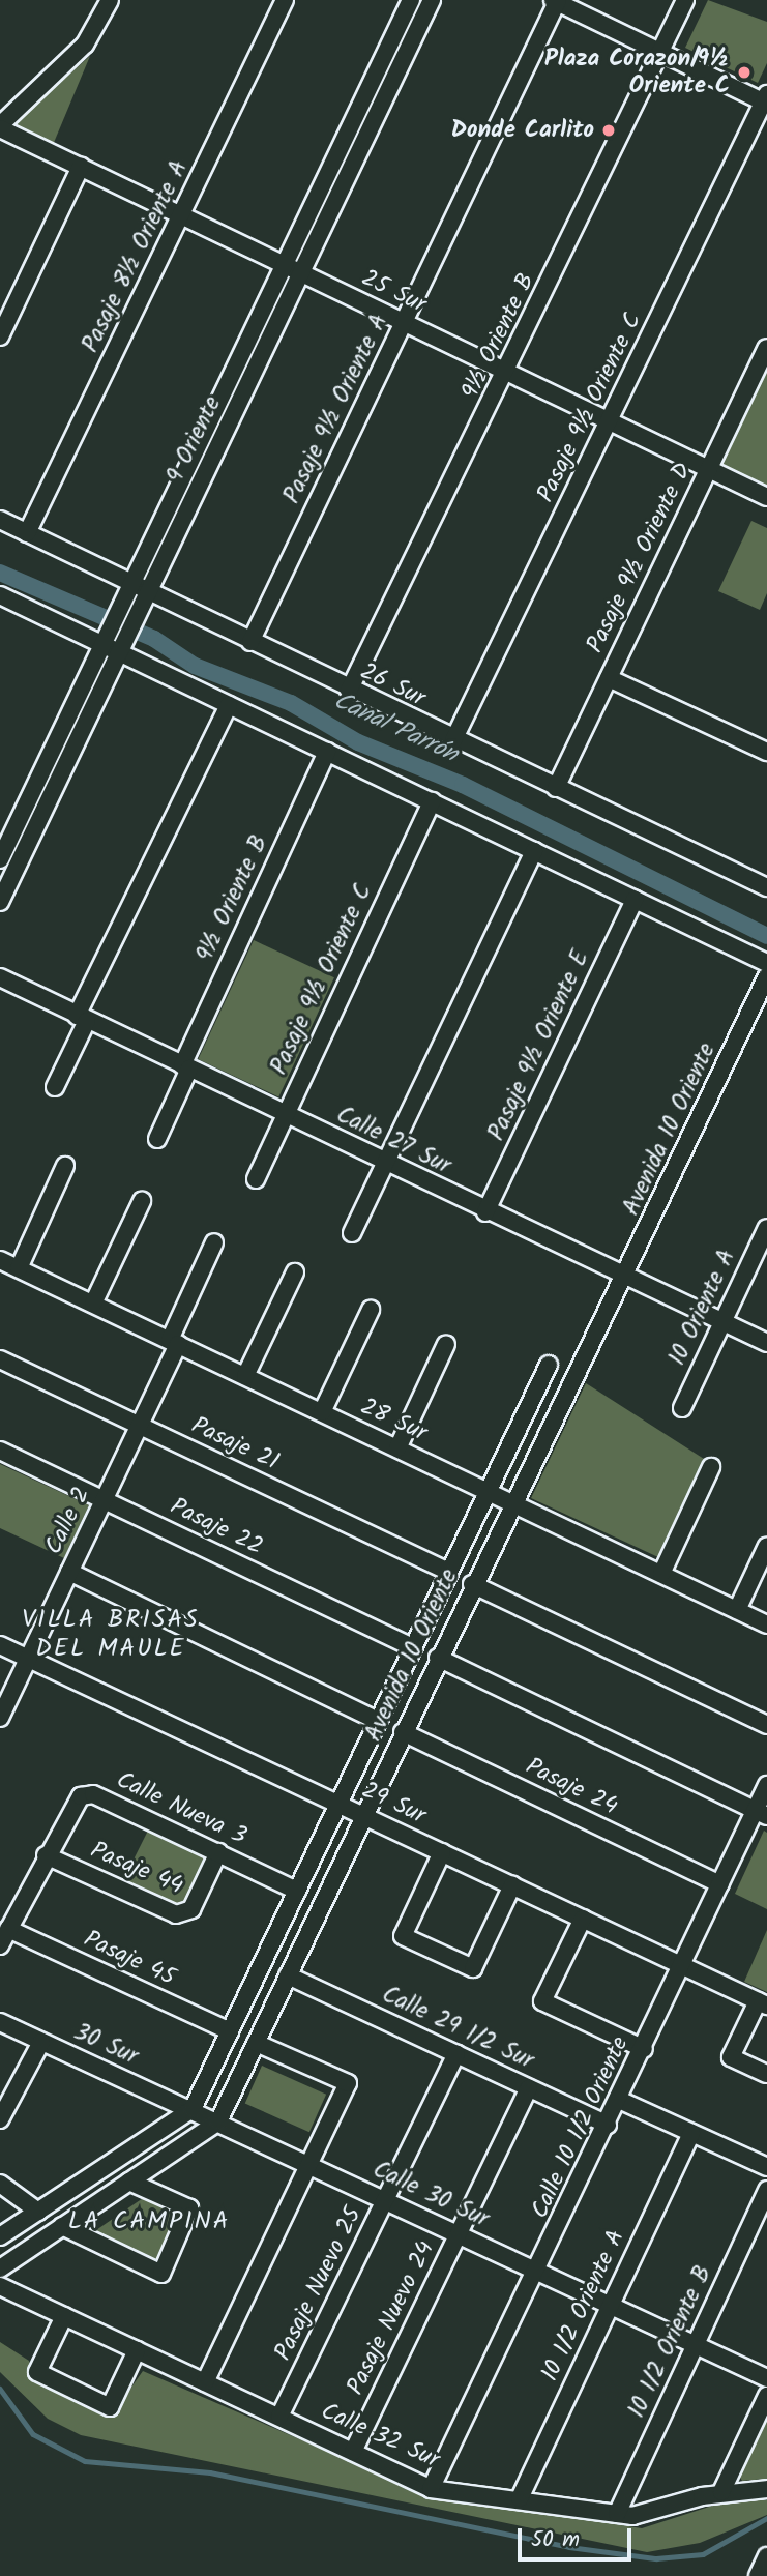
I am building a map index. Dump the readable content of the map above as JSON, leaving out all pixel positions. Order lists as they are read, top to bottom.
{
  "streets": {
    "street": [
      "Pasaje 8½ Oriente A",
      "25 Sur",
      "9½ Oriente B",
      "Pasaje 9½ Oriente C",
      "Pasaje 9½ Oriente A",
      "9 Oriente",
      "Pasaje 9½ Oriente D",
      "26 Sur",
      "Pasaje 9½ Oriente E",
      "Avenida 10 Oriente",
      "Calle 27 Sur",
      "10 Oriente A",
      "28 Sur",
      "Pasaje 21",
      "Calle 2",
      "Pasaje 22",
      "Pasaje 24",
      "29 Sur",
      "Calle Nueva 3",
      "Pasaje 44",
      "Pasaje 45",
      "Calle 29 1/2 Sur",
      "30 Sur",
      "Calle 10 1/2 Oriente",
      "Calle 30 Sur",
      "Pasaje Nuevo 25",
      "10 1/2 Oriente A",
      "Pasaje Nuevo 24",
      "10 1/2 Oriente B",
      "Calle 32 Sur"
    ]
  },
  "crossings": [
    ["Pasaje 8½ Oriente A", "25 Sur"],
    ["Pasaje 8½ Oriente A", "26 Sur"],
    ["25 Sur", "9½ Oriente B"],
    ["25 Sur", "Pasaje 9½ Oriente C"],
    ["25 Sur", "Pasaje 9½ Oriente A"],
    ["25 Sur", "9 Oriente"],
    ["25 Sur", "Pasaje 9½ Oriente D"],
    ["9½ Oriente B", "26 Sur"],
    ["9½ Oriente B", "Calle 27 Sur"],
    ["Pasaje 9½ Oriente C", "26 Sur"],
    ["Pasaje 9½ Oriente C", "Calle 27 Sur"],
    ["Pasaje 9½ Oriente A", "26 Sur"],
    ["9 Oriente", "26 Sur"],
    ["Pasaje 9½ Oriente D", "26 Sur"],
    ["Pasaje 9½ Oriente E", "Calle 27 Sur"],
    ["Avenida 10 Oriente", "Calle 27 Sur"],
    ["Avenida 10 Oriente", "28 Sur"],
    ["Avenida 10 Oriente", "Pasaje 21"],
    ["Avenida 10 Oriente", "Pasaje 22"],
    ["Avenida 10 Oriente", "Pasaje 24"],
    ["Avenida 10 Oriente", "29 Sur"],
    ["Avenida 10 Oriente", "Calle Nueva 3"],
    ["Avenida 10 Oriente", "Pasaje 45"],
    ["Avenida 10 Oriente", "Calle 29 1/2 Sur"],
    ["Avenida 10 Oriente", "30 Sur"],
    ["Avenida 10 Oriente", "Calle 30 Sur"],
    ["Calle 27 Sur", "10 Oriente A"],
    ["28 Sur", "Calle 2"],
    ["Pasaje 21", "Calle 2"],
    ["Calle 2", "Pasaje 22"],
    ["Calle 2", "29 Sur"],
    ["Pasaje 24", "Calle 10 1/2 Oriente"],
    ["29 Sur", "Calle 10 1/2 Oriente"],
    ["Calle Nueva 3", "Pasaje 44"],
    ["Calle Nueva 3", "Pasaje 45"],
    ["Calle 29 1/2 Sur", "Calle 10 1/2 Oriente"],
    ["Calle 29 1/2 Sur", "Pasaje Nuevo 25"],
    ["Calle 29 1/2 Sur", "Pasaje Nuevo 24"],
    ["30 Sur", "Calle 30 Sur"],
    ["Calle 10 1/2 Oriente", "Calle 30 Sur"],
    ["Calle 10 1/2 Oriente", "Calle 32 Sur"],
    ["Calle 30 Sur", "Pasaje Nuevo 25"],
    ["Calle 30 Sur", "10 1/2 Oriente A"],
    ["Calle 30 Sur", "Pasaje Nuevo 24"],
    ["Calle 30 Sur", "10 1/2 Oriente B"],
    ["Pasaje Nuevo 25", "Calle 32 Sur"],
    ["10 1/2 Oriente A", "Calle 32 Sur"],
    ["Pasaje Nuevo 24", "Calle 32 Sur"],
    ["10 1/2 Oriente B", "Calle 32 Sur"]
  ],
  "districts": ["VILLA BRISAS DEL MAULE", "LA CAMPINA"],
  "water": ["Canal Parrón"],
  "places": ["Plaza Corazon/9½ Oriente C", "Donde Carlito"],
  "scale_bar": "50 m"
}
